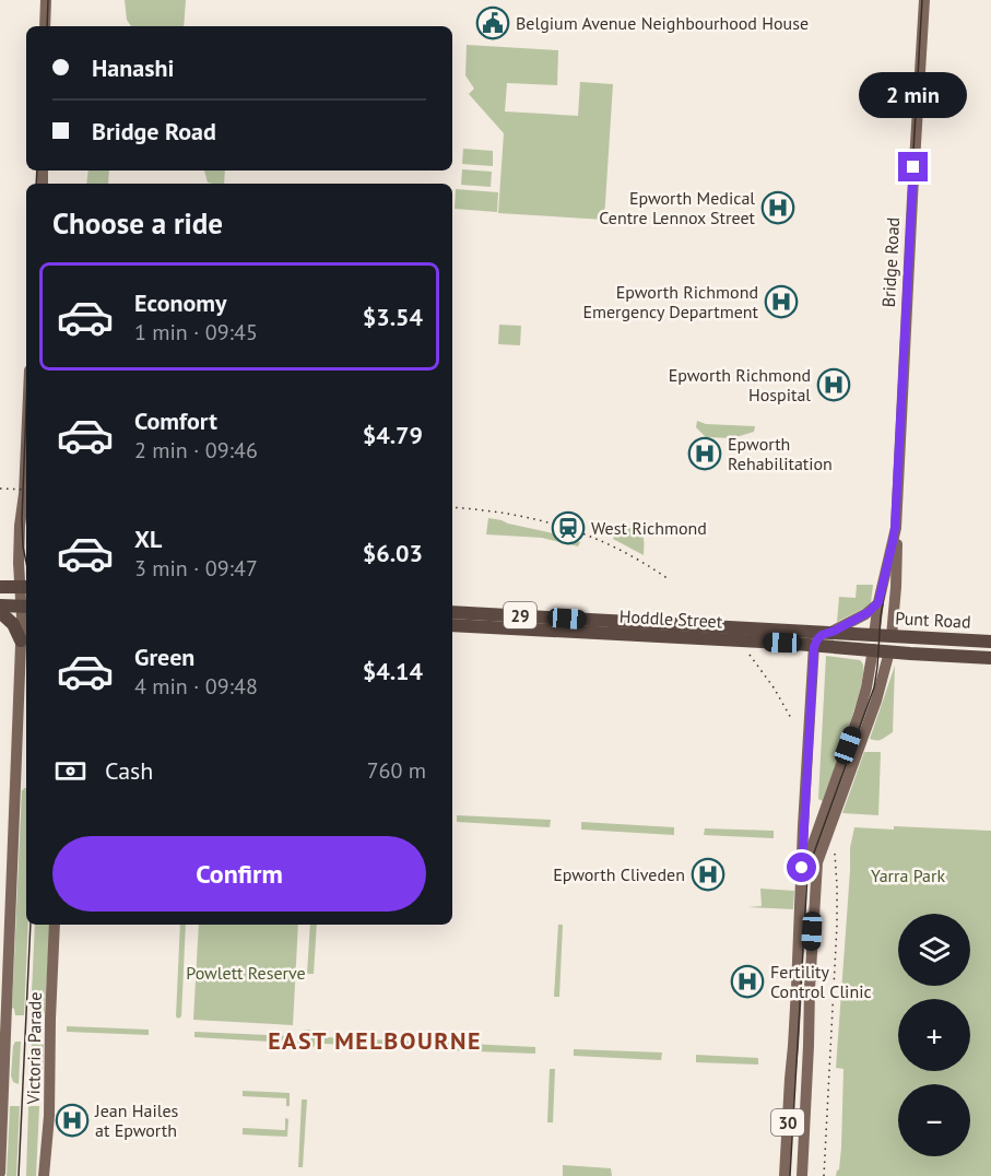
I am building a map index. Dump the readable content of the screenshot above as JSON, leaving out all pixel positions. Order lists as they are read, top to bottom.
{
  "streets": {
    "highway": [
      "Bridge Road",
      "29",
      "Hoddle Street",
      "Punt Road",
      "30"
    ],
    "main road": ["Victoria Parade"]
  },
  "crossings": [
    ["Bridge Road", "Hoddle Street"],
    ["Bridge Road", "Punt Road"],
    ["Bridge Road", "30"],
    ["Hoddle Street", "Punt Road"],
    ["Hoddle Street", "30"],
    ["Punt Road", "30"]
  ],
  "districts": ["EAST MELBOURNE"],
  "parks": ["Yarra Park", "Powlett Reserve"],
  "places": {
    "public building": ["Belgium Avenue Neighbourhood House"],
    "hospital": [
      "Epworth Medical Centre Lennox Street",
      "Epworth Richmond Emergency Department",
      "Epworth Richmond Hospital",
      "Epworth Rehabilitation",
      "Epworth Cliveden",
      "Fertility Control Clinic",
      "Jean Hailes at Epworth"
    ],
    "station": ["West Richmond"]
  },
  "page": {
    "banner": ["Hanashi", "Bridge Road"],
    "bubble": "2 min",
    "heading": "Choose a ride",
    "list": [
      {
        "name": "Economy",
        "note": "1 min · 09:45",
        "value": "$3.54"
      },
      {
        "name": "Comfort",
        "note": "2 min · 09:46",
        "value": "$4.79"
      },
      {
        "name": "XL",
        "note": "3 min · 09:47",
        "value": "$6.03"
      },
      {
        "name": "Green",
        "note": "4 min · 09:48",
        "value": "$4.14"
      }
    ],
    "pay": ["Cash", "760 m"],
    "buttons": "Confirm",
    "map_buttons": ["+", "−"]
  }
}
